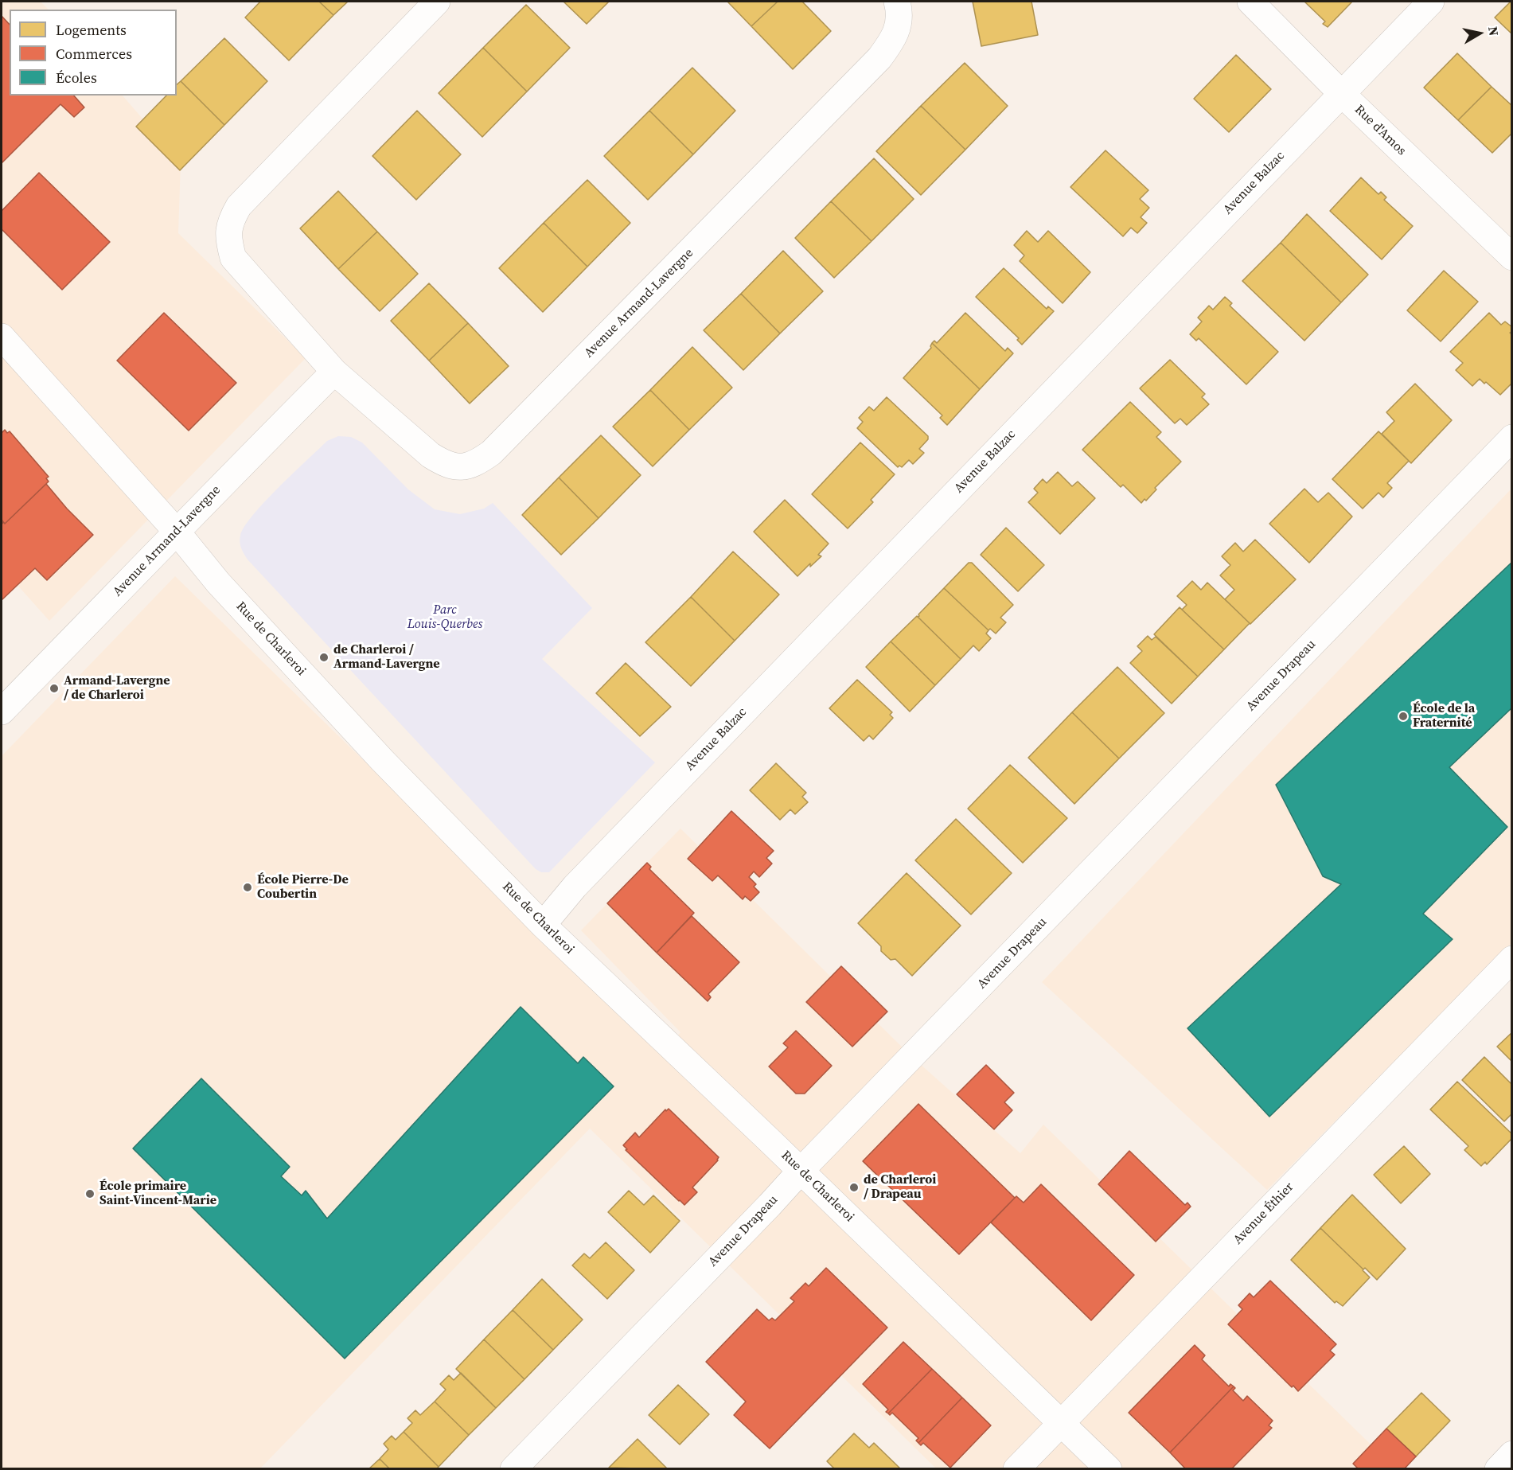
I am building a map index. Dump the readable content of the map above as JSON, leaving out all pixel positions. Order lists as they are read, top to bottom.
{
  "streets": {
    "street": [
      "Rue d'Amos",
      "Avenue Balzac",
      "Avenue Armand-Lavergne",
      "Rue de Charleroi",
      "Avenue Drapeau",
      "Avenue Éthier"
    ]
  },
  "crossings": [
    ["Rue d'Amos", "Avenue Balzac"],
    ["Avenue Balzac", "Rue de Charleroi"],
    ["Avenue Armand-Lavergne", "Rue de Charleroi"],
    ["Rue de Charleroi", "Avenue Drapeau"],
    ["Rue de Charleroi", "Avenue Éthier"]
  ],
  "parks": ["Parc Louis-Querbes"],
  "places": [
    "de Charleroi / Armand-Lavergne",
    "Armand-Lavergne / de Charleroi",
    "École de la Fraternité",
    "École Pierre-De Coubertin",
    "de Charleroi / Drapeau",
    "École primaire Saint-Vincent-Marie"
  ],
  "legend": ["Logements", "Commerces", "Écoles"],
  "north": "right"
}
